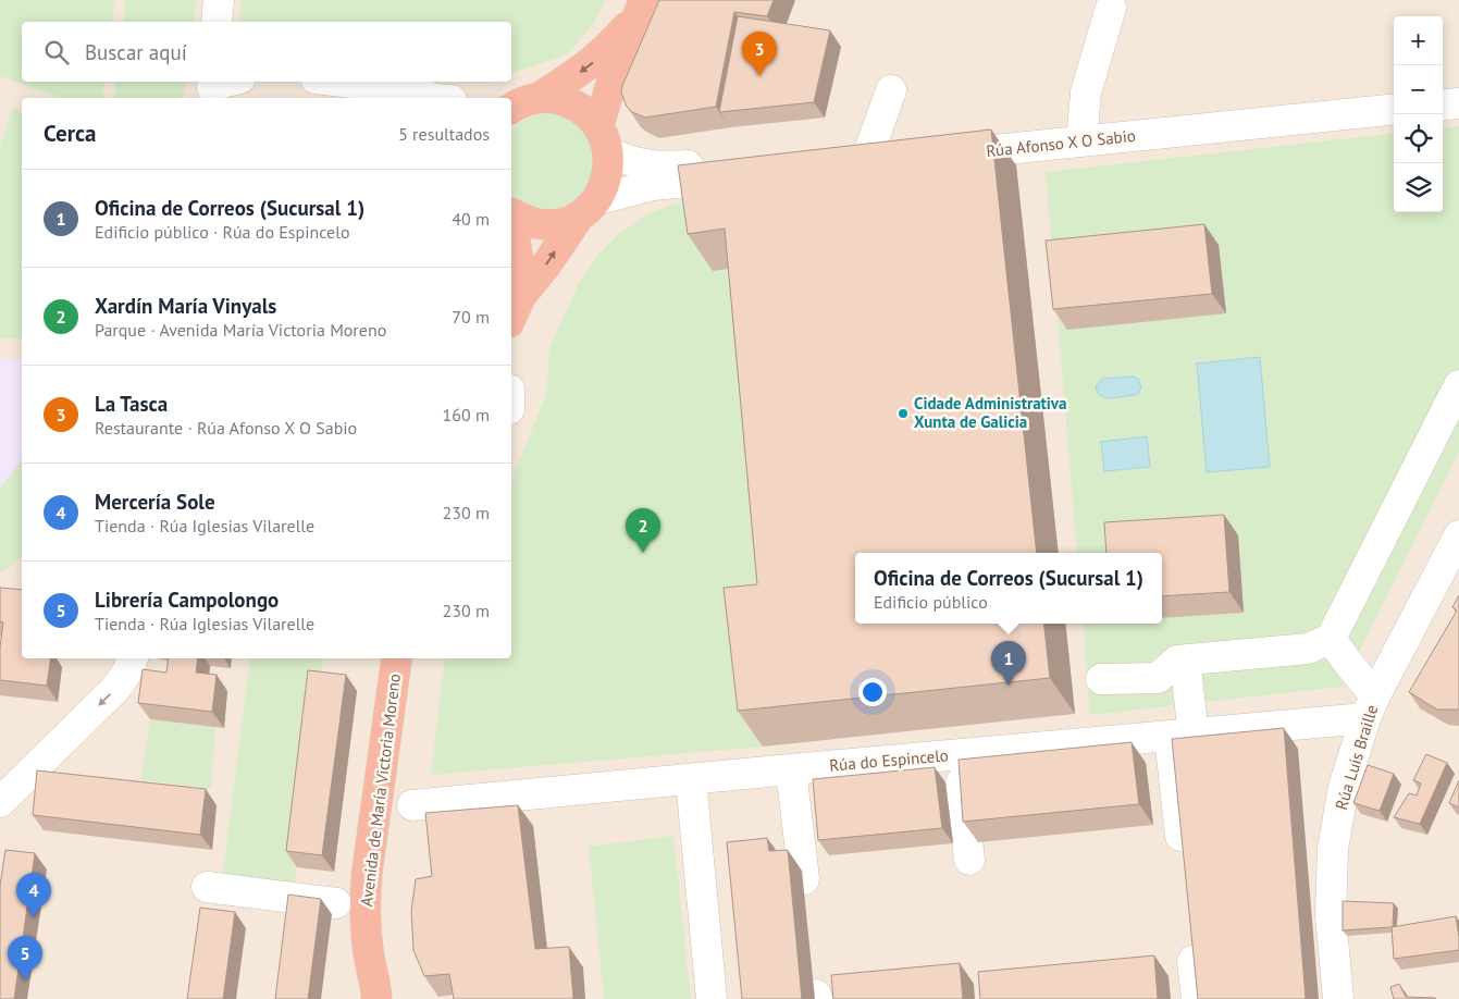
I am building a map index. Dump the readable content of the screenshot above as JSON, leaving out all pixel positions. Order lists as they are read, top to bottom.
{
  "streets": {
    "highway": ["Avenida de María Victoria Moreno"],
    "street": ["Rúa Afonso X O Sabio", "Rúa Luis Braille", "Rúa do Espincelo"]
  },
  "crossings": [
    ["Rúa Luis Braille", "Rúa do Espincelo"]
  ],
  "places": ["Cidade Administrativa Xunta de Galicia"],
  "page": {
    "map_buttons": ["+", "−"],
    "search": "Buscar aquí",
    "pins": [
      "3",
      "2",
      "1",
      "4",
      "5"
    ],
    "heading": ["Cerca", "5 resultados"],
    "list": [
      {
        "mark": "1",
        "name": "Oficina de Correos (Sucursal 1)",
        "note": "Edificio público · Rúa do Espincelo",
        "value": "40 m"
      },
      {
        "mark": "2",
        "name": "Xardín María Vinyals",
        "note": "Parque · Avenida María Victoria Moreno",
        "value": "70 m"
      },
      {
        "mark": "3",
        "name": "La Tasca",
        "note": "Restaurante · Rúa Afonso X O Sabio",
        "value": "160 m"
      },
      {
        "mark": "4",
        "name": "Mercería Sole",
        "note": "Tienda · Rúa Iglesias Vilarelle",
        "value": "230 m"
      },
      {
        "mark": "5",
        "name": "Librería Campolongo",
        "note": "Tienda · Rúa Iglesias Vilarelle",
        "value": "230 m"
      }
    ],
    "popup": ["Oficina de Correos (Sucursal 1)", "Edificio público"]
  }
}
